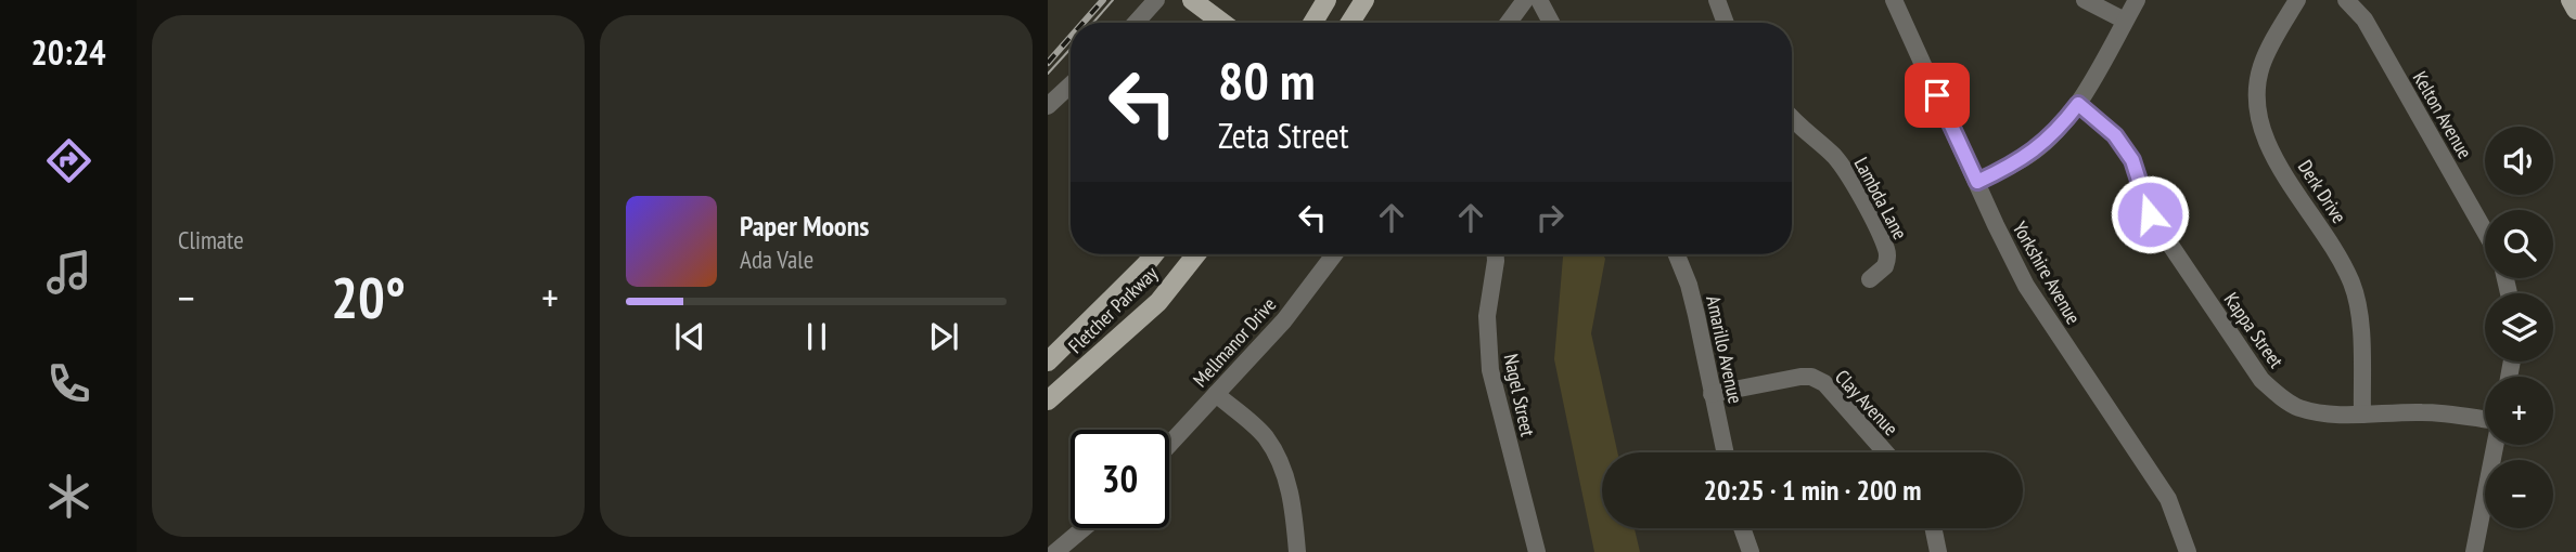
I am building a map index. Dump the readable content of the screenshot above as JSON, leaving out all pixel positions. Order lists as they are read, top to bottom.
{
  "streets": {
    "main road": ["Fletcher Parkway"],
    "street": [
      "Kelton Avenue",
      "Derk Drive",
      "Lambda Lane",
      "Yorkshire Avenue",
      "Kappa Street",
      "Mellmanor Drive",
      "Amarillo Avenue",
      "Nagel Street",
      "Clay Avenue"
    ]
  },
  "crossings": [
    ["Derk Drive", "Kappa Street"],
    ["Amarillo Avenue", "Clay Avenue"]
  ],
  "page": {
    "tabs": "20:24",
    "tile": "Climate",
    "turn": ["80 m", "Zeta Street"],
    "map_buttons": ["+", "−"],
    "song": ["Paper Moons", "Ada Vale"],
    "heat": ["−", "20°", "+"],
    "limit": "30",
    "trip": "20:25 · 1 min · 200 m"
  }
}
